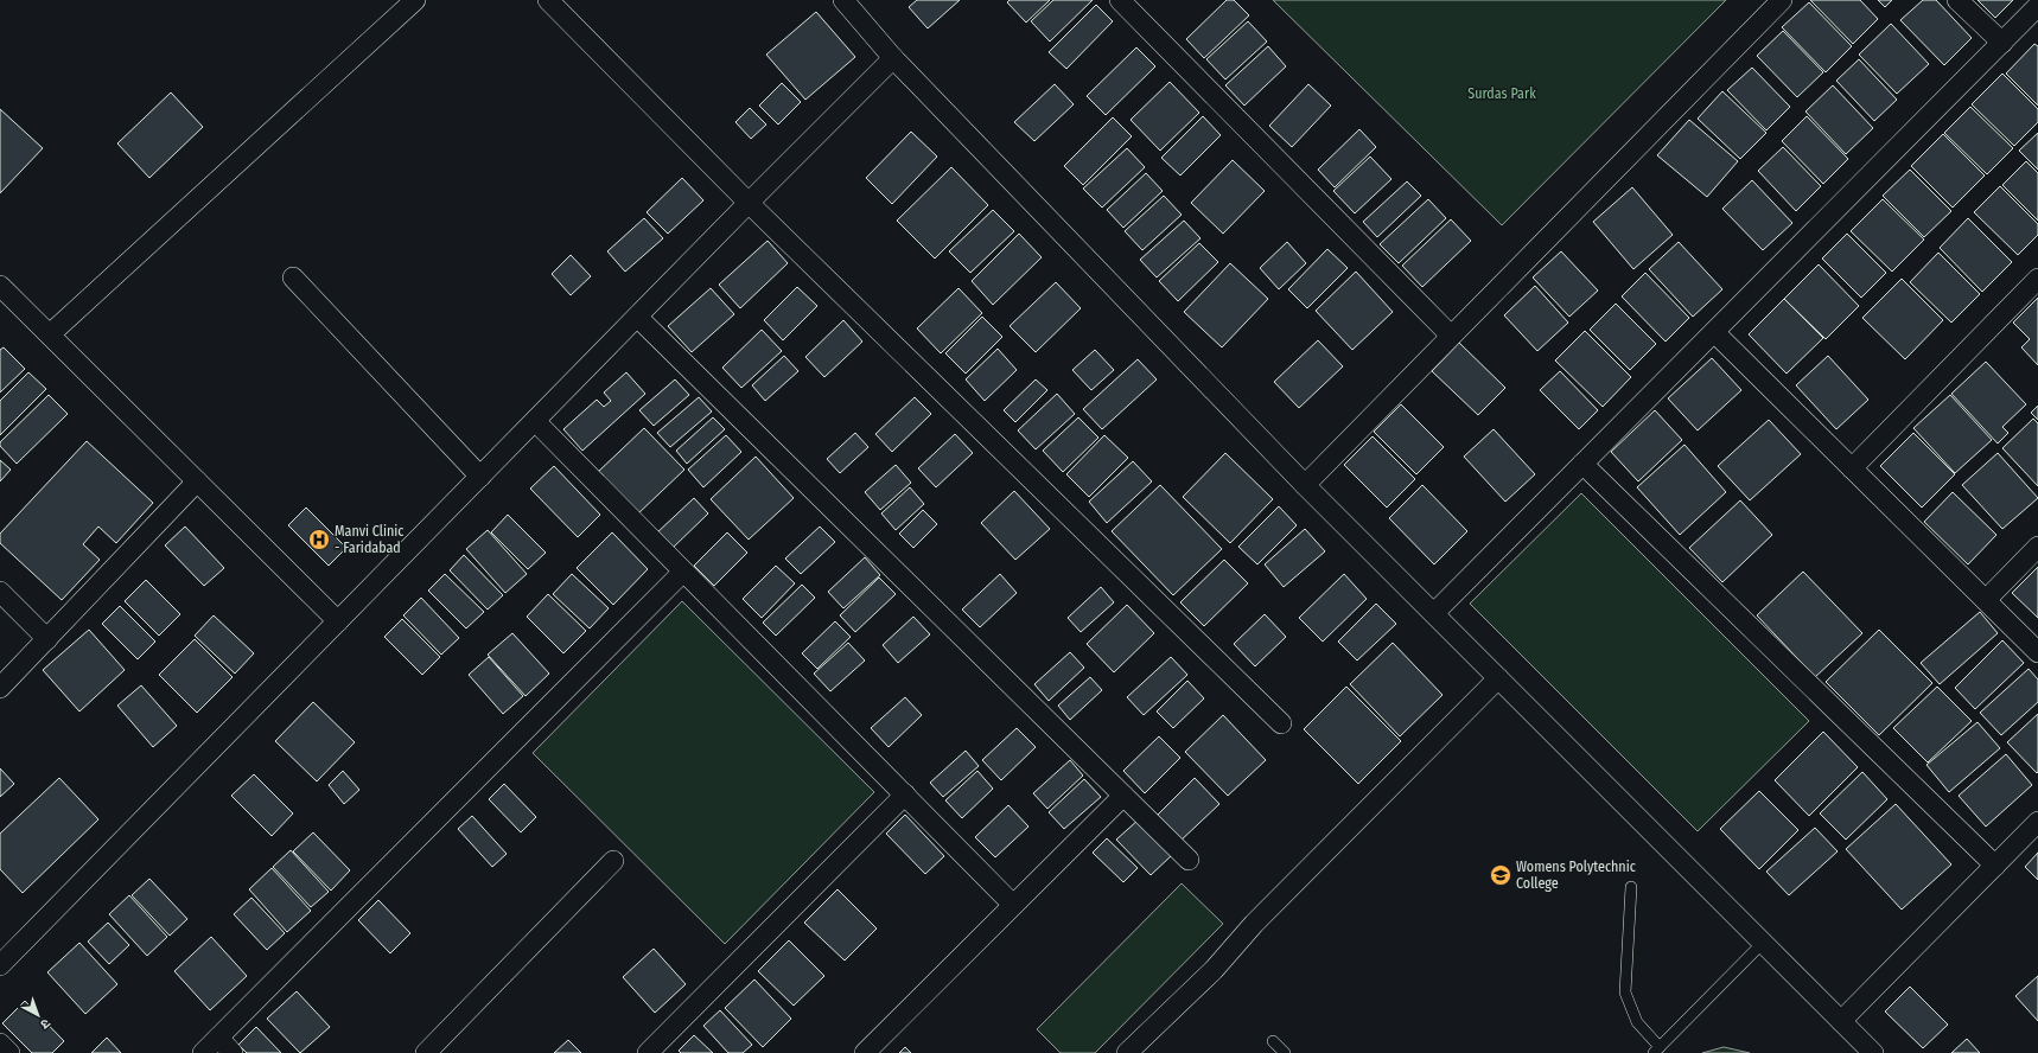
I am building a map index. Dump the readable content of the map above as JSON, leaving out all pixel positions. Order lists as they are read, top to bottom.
{
  "parks": ["Surdas Park"],
  "places": {
    "hospital": ["Manvi Clinic - Faridabad"],
    "school or university": ["Womens Polytechnic College"]
  },
  "north": "bottom right"
}
